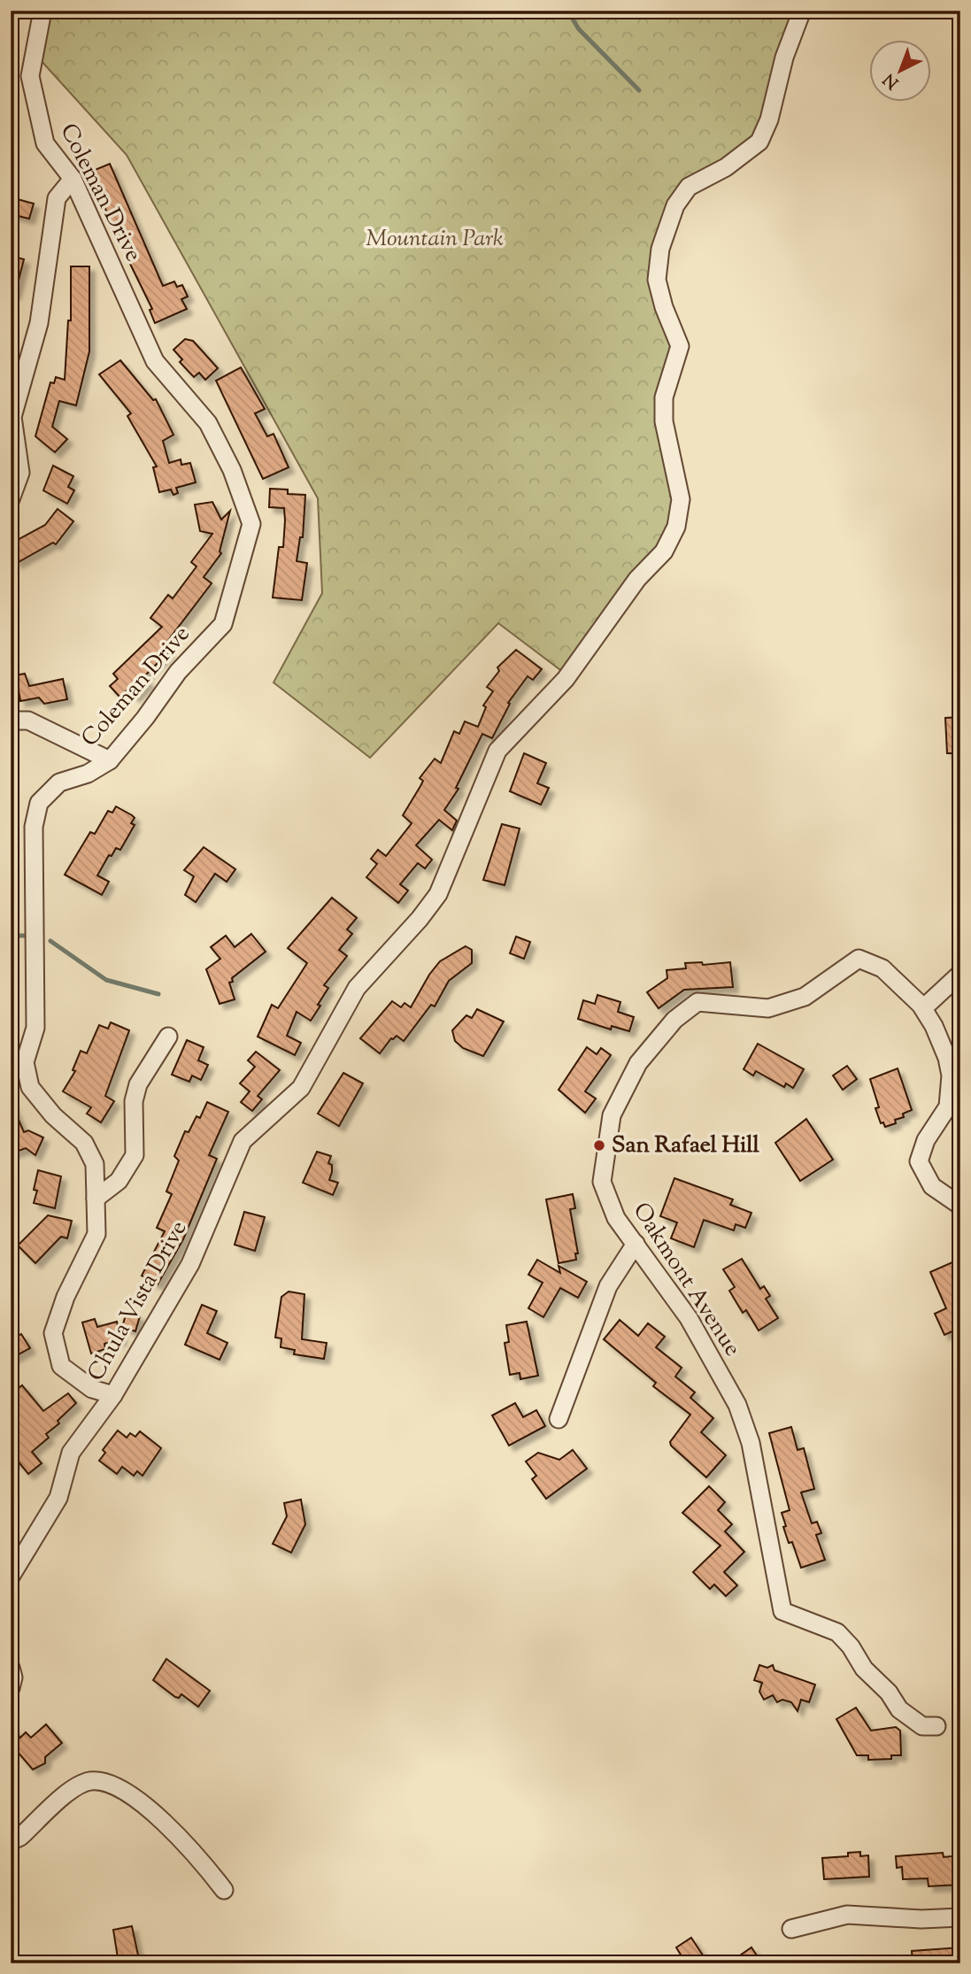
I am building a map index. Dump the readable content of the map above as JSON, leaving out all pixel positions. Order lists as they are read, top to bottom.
{
  "streets": {
    "street": ["Coleman Drive", "Oakmont Avenue", "Chula Vista Drive"]
  },
  "crossings": [
    ["Coleman Drive", "Chula Vista Drive"]
  ],
  "parks": ["Mountain Park"],
  "places": ["San Rafael Hill"],
  "north": "bottom left"
}
